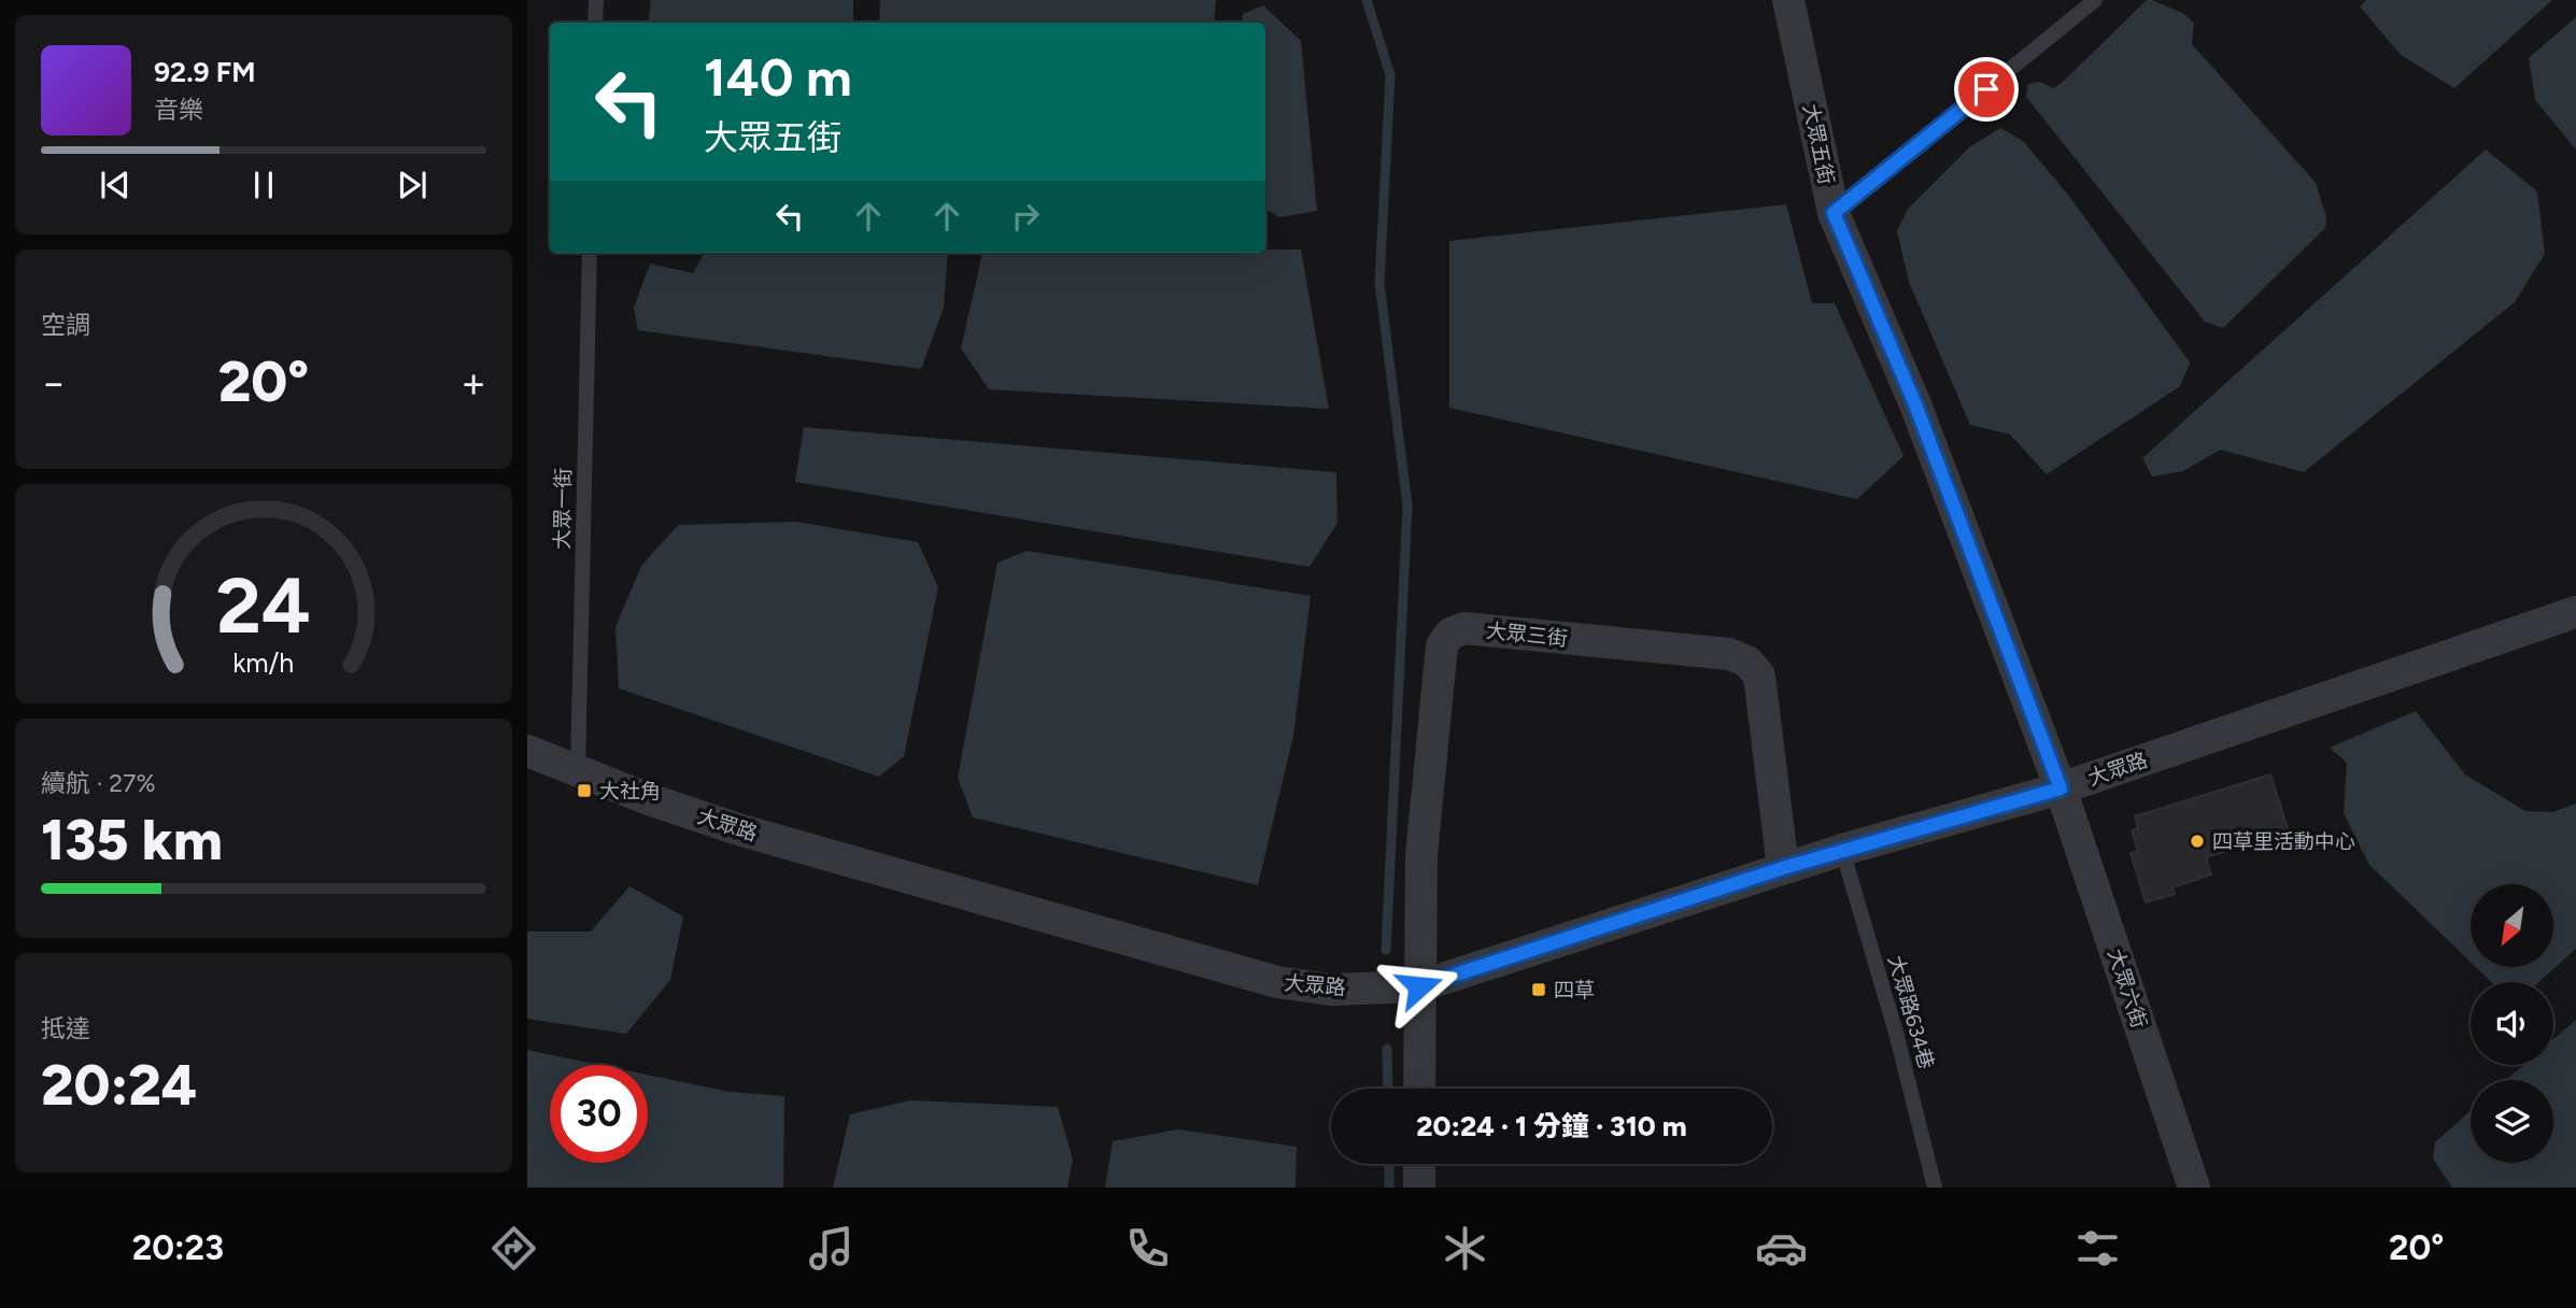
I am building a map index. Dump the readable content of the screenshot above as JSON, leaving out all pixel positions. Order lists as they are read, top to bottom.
{
  "streets": {
    "street": [
      "大眾五街",
      "大眾三街",
      "大眾路",
      "大眾六街"
    ],
    "lane": ["大眾一街", "大眾路634巷"]
  },
  "crossings": [
    ["大眾五街", "大眾路"],
    ["大眾五街", "大眾六街"],
    ["大眾一街", "大眾路"],
    ["大眾三街", "大眾路"],
    ["大眾路", "大眾六街"],
    ["大眾路", "大眾路634巷"]
  ],
  "places": {
    "transit": ["大社角", "四草"],
    "other": ["四草里活動中心"]
  },
  "north": "bottom left",
  "page": {
    "turn": ["140 m", "大眾五街"],
    "song": ["92.9 FM", "音樂"],
    "tile": [
      "空調",
      ["續航 · 27%", "135 km"],
      ["抵達", "20:24"]
    ],
    "heat": ["−", "20°", "+"],
    "limit": "30",
    "trip": "20:24 · 1 分鐘 · 310 m",
    "tabs": ["20:23", "20°"],
    "gauge": ["24", "km/h"]
  }
}
